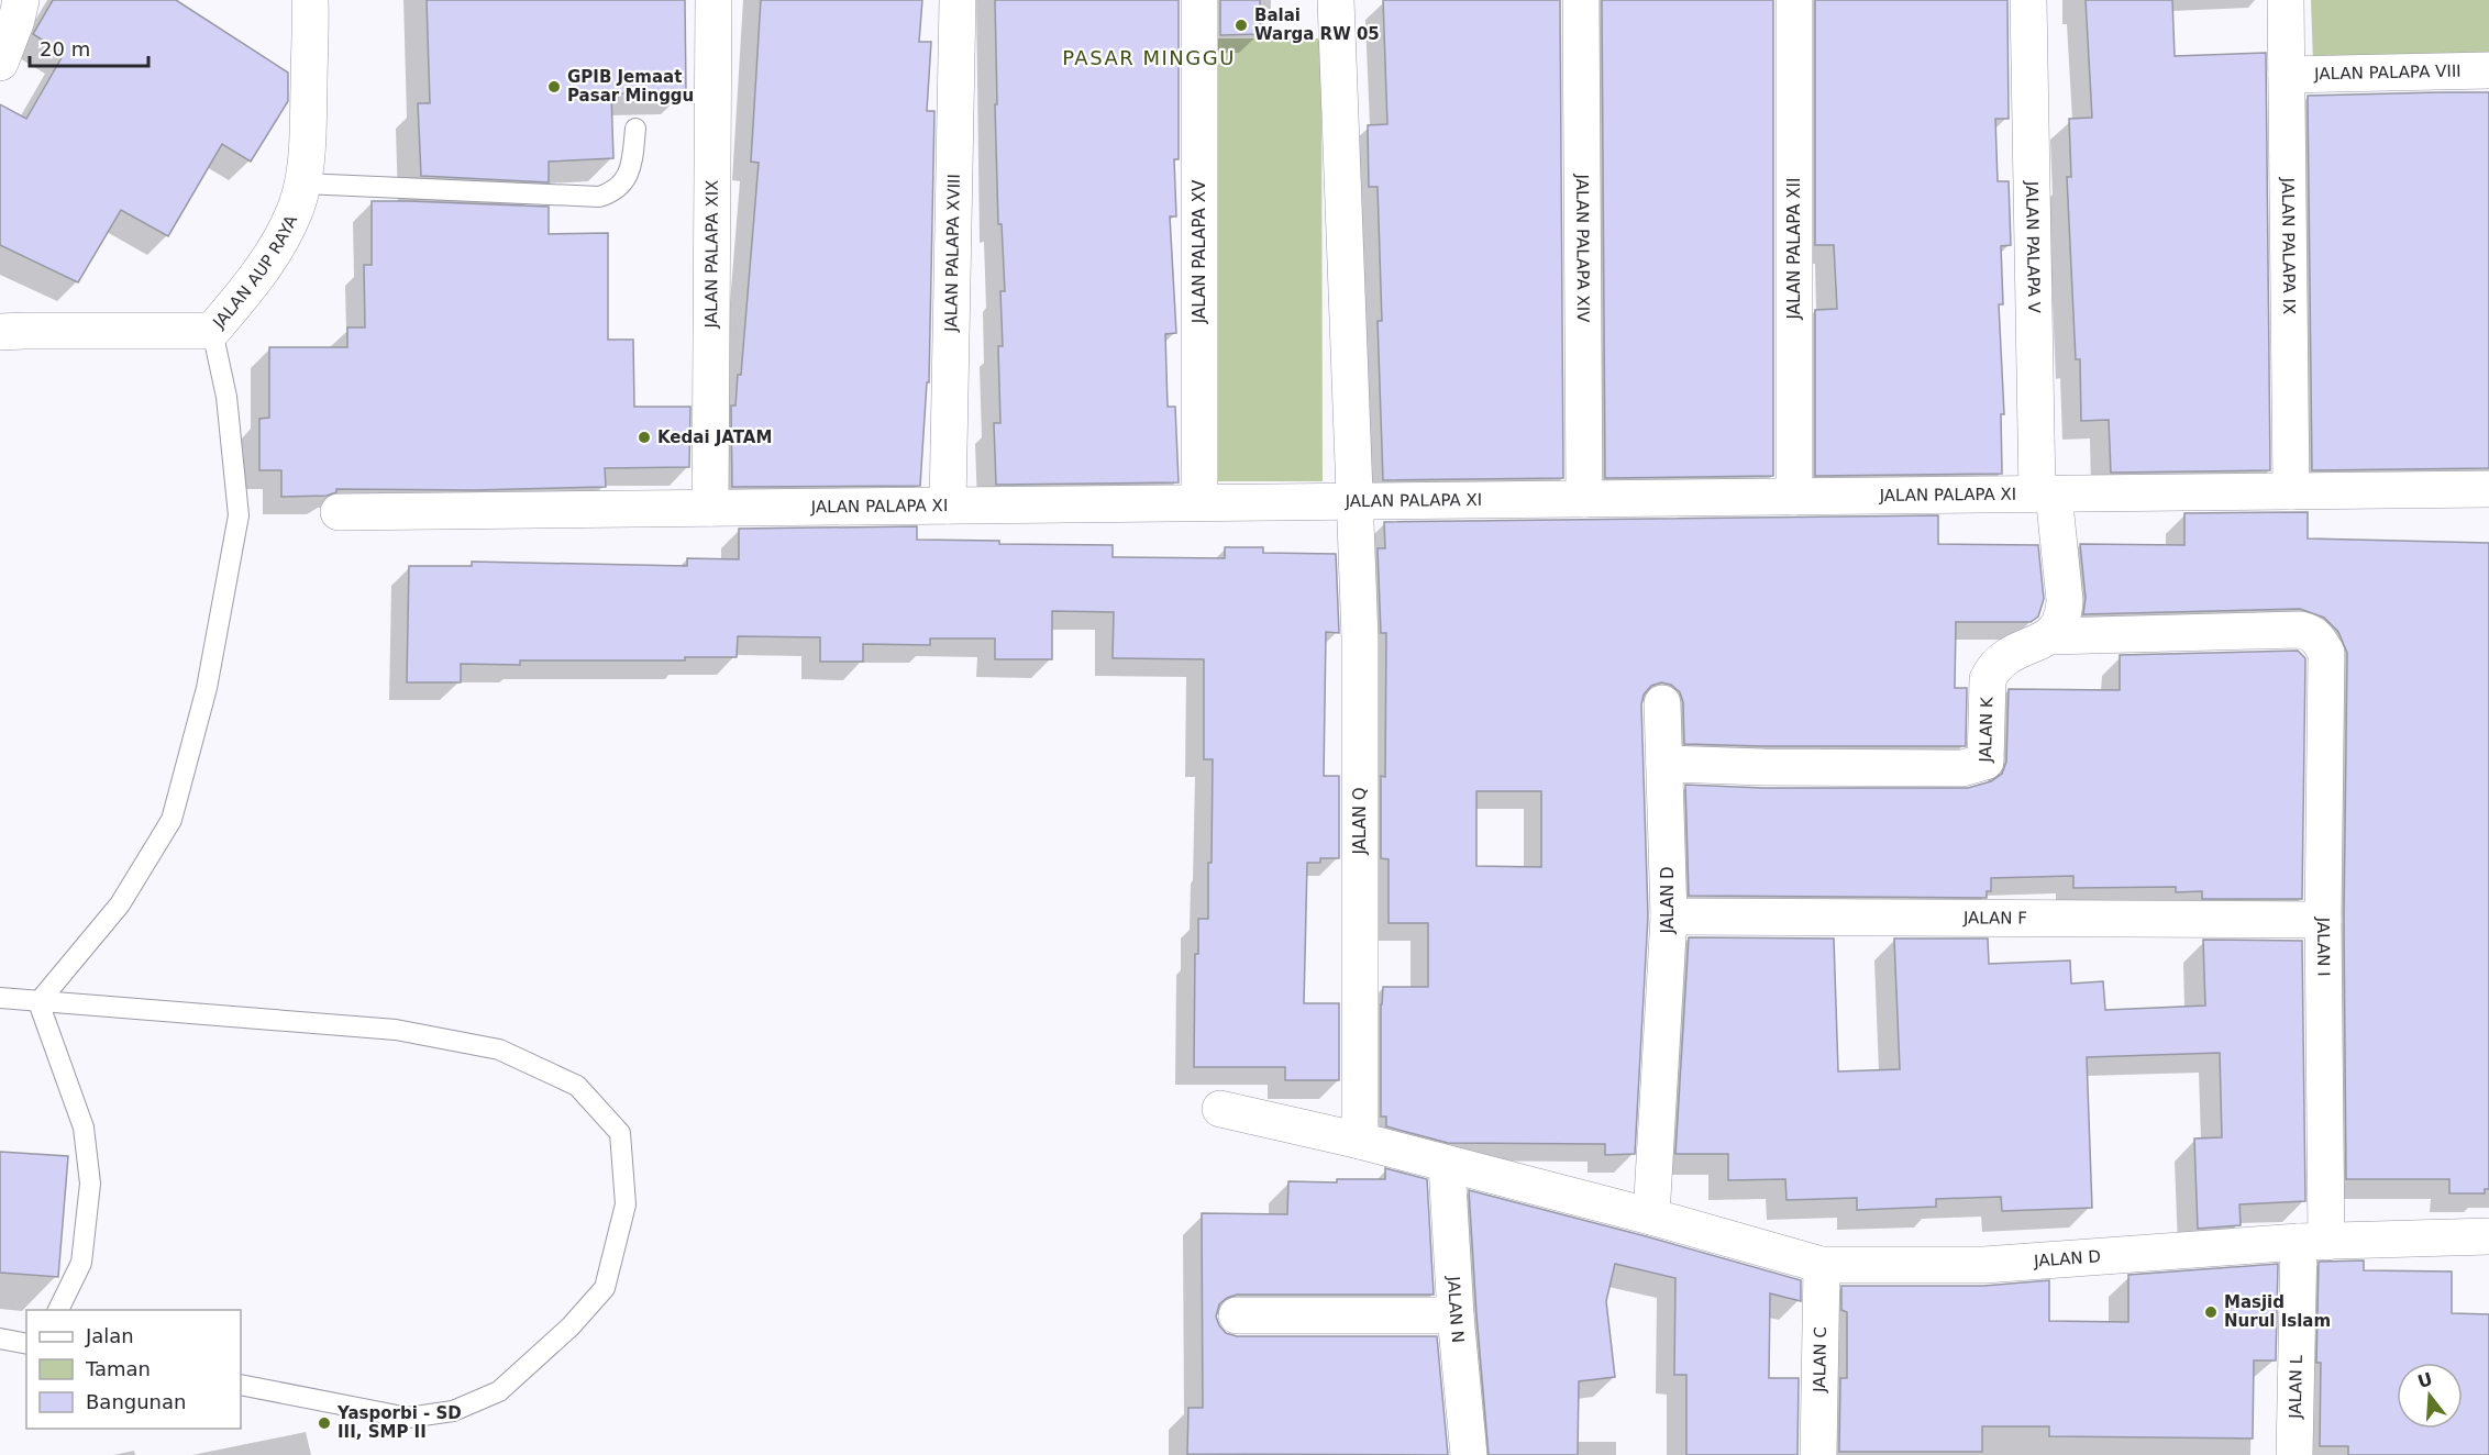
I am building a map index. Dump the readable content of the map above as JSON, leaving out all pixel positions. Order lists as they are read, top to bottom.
{
  "streets": {
    "street": [
      "JALAN PALAPA VIII",
      "JALAN PALAPA IX",
      "JALAN PALAPA V",
      "JALAN PALAPA XII",
      "JALAN PALAPA XIV",
      "JALAN PALAPA XV",
      "JALAN PALAPA XVIII",
      "JALAN PALAPA XIX",
      "JALAN AUP RAYA",
      "JALAN PALAPA XI",
      "JALAN K",
      "JALAN Q",
      "JALAN D",
      "JALAN F",
      "JALAN I",
      "JALAN N",
      "JALAN C",
      "JALAN L"
    ]
  },
  "crossings": [
    ["JALAN PALAPA VIII", "JALAN PALAPA IX"],
    ["JALAN PALAPA IX", "JALAN PALAPA XI"],
    ["JALAN PALAPA V", "JALAN PALAPA XI"],
    ["JALAN PALAPA XII", "JALAN PALAPA XI"],
    ["JALAN PALAPA XIV", "JALAN PALAPA XI"],
    ["JALAN PALAPA XV", "JALAN PALAPA XI"],
    ["JALAN PALAPA XVIII", "JALAN PALAPA XI"],
    ["JALAN PALAPA XIX", "JALAN PALAPA XI"],
    ["JALAN PALAPA XI", "JALAN Q"],
    ["JALAN K", "JALAN D"],
    ["JALAN K", "JALAN I"],
    ["JALAN Q", "JALAN D"],
    ["JALAN D", "JALAN F"],
    ["JALAN D", "JALAN I"],
    ["JALAN D", "JALAN N"],
    ["JALAN D", "JALAN C"],
    ["JALAN D", "JALAN L"],
    ["JALAN F", "JALAN I"],
    ["JALAN I", "JALAN L"]
  ],
  "districts": ["PASAR MINGGU"],
  "places": [
    "Balai Warga RW 05",
    "GPIB Jemaat Pasar Minggu",
    "Kedai JATAM",
    "Masjid Nurul Islam",
    "Yasporbi - SD III, SMP II"
  ],
  "legend": ["Jalan", "Taman", "Bangunan"],
  "scale_bar": "20 m",
  "north": "top"
}
